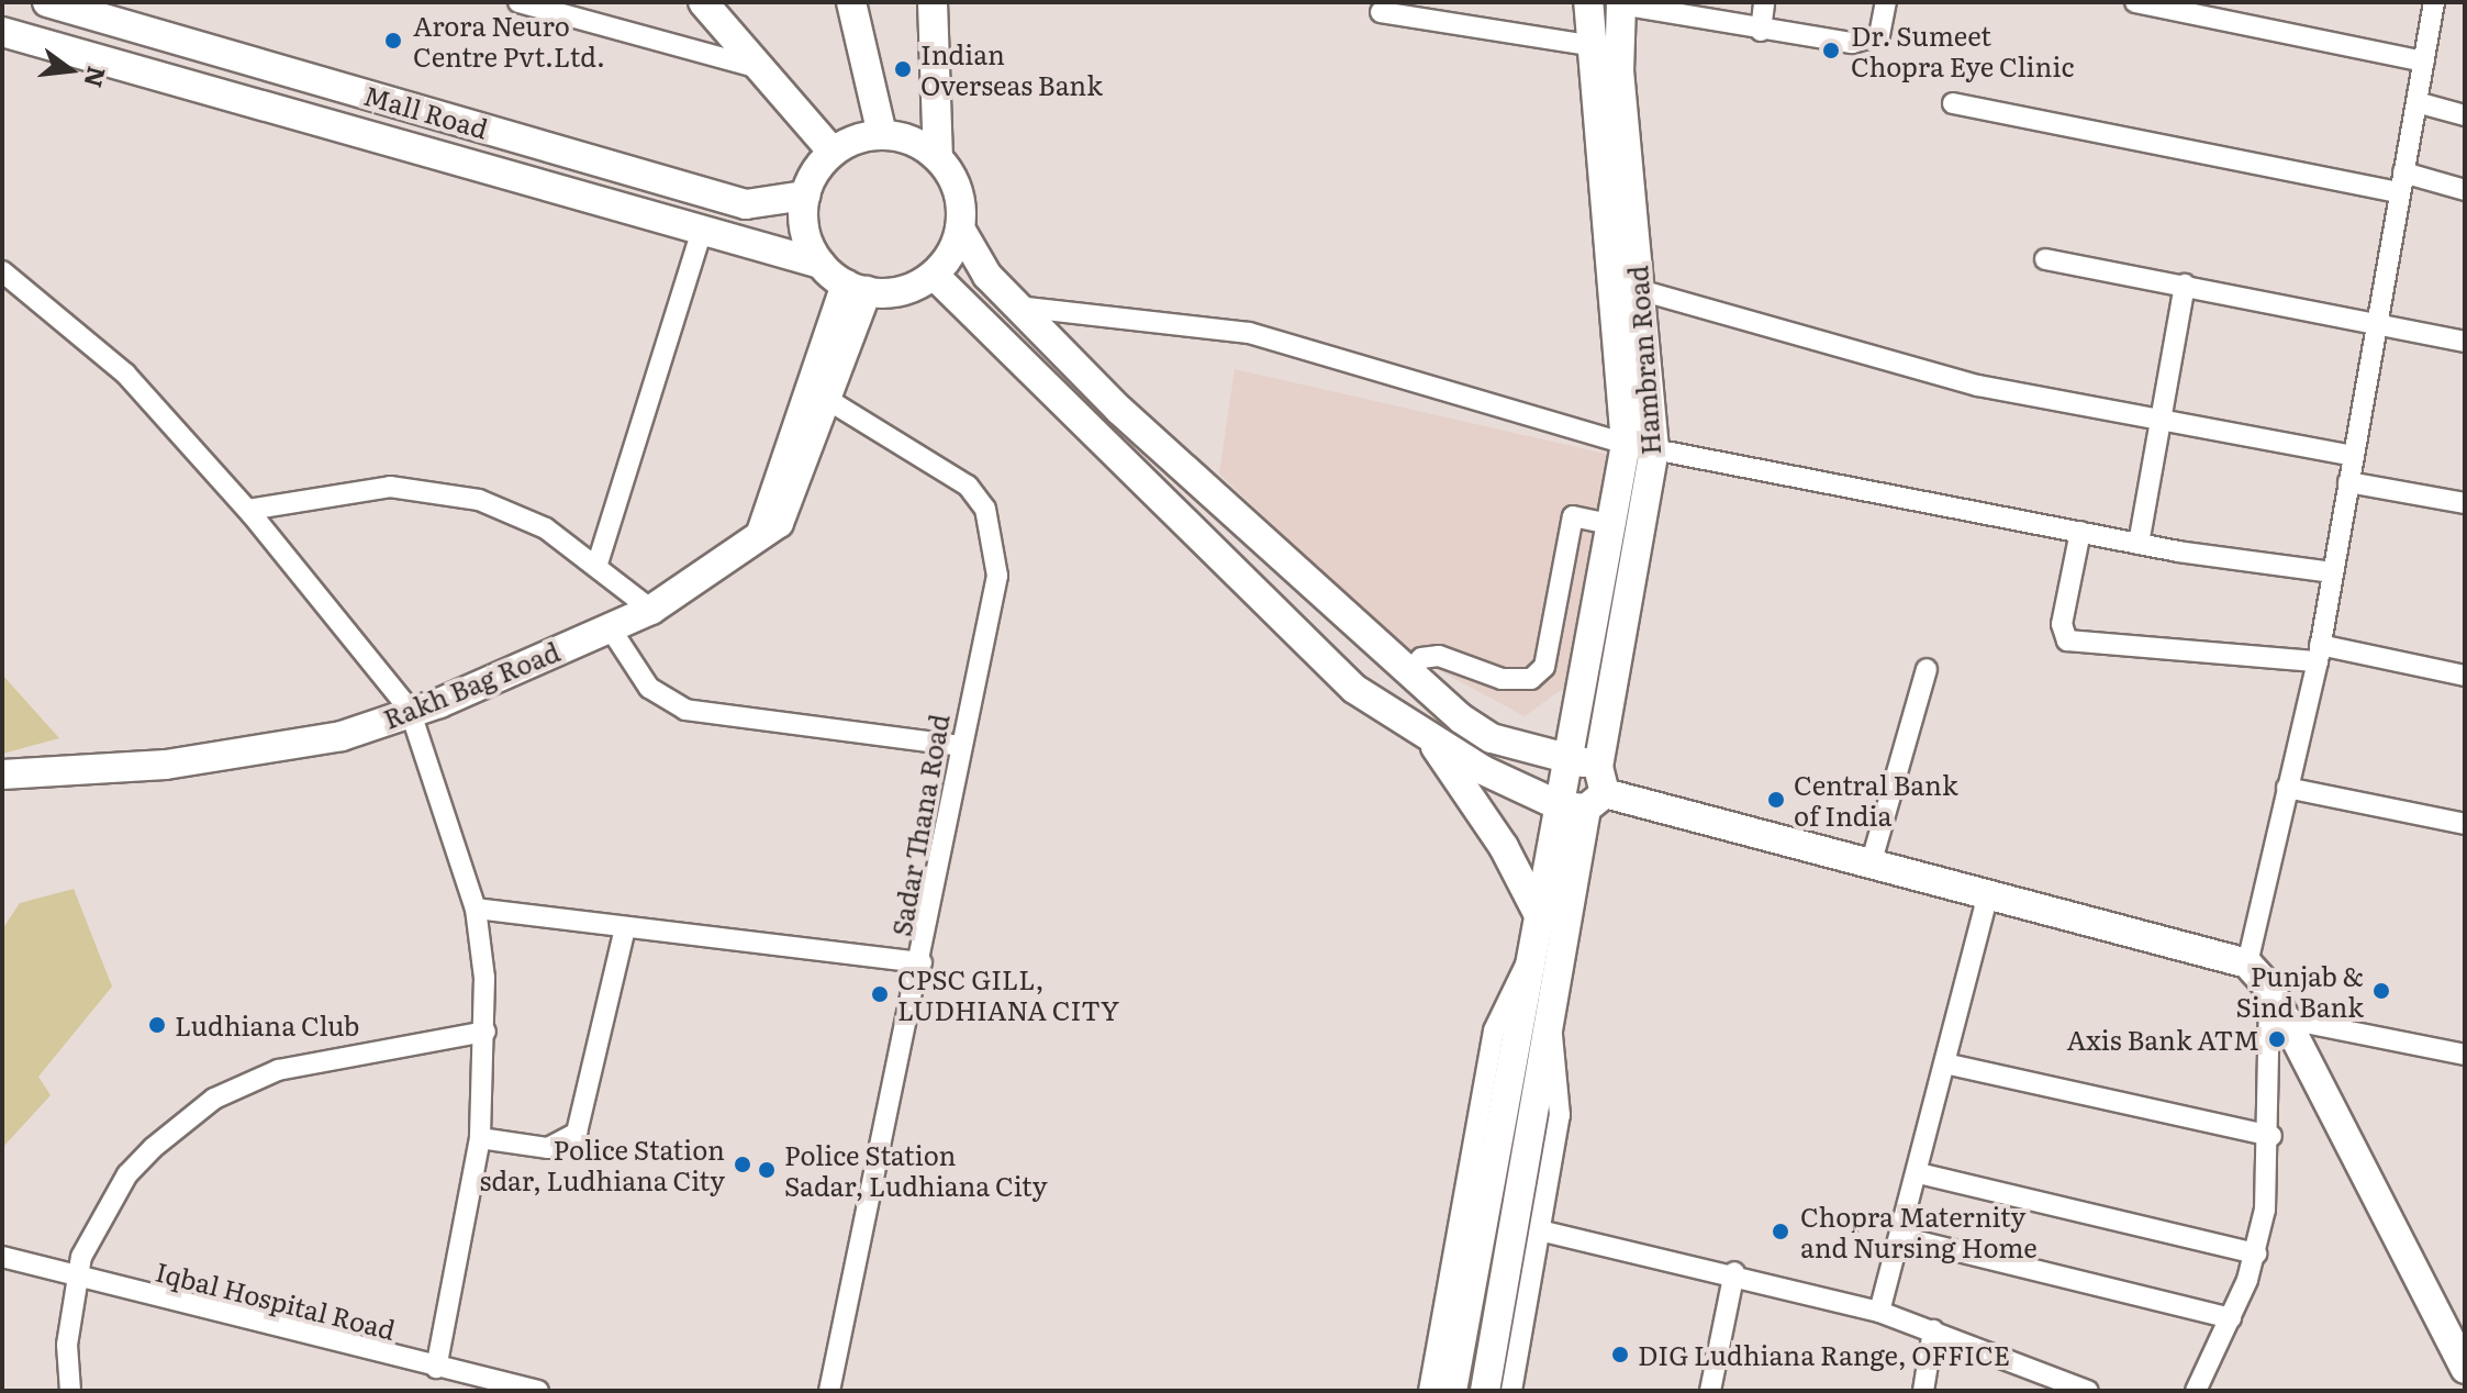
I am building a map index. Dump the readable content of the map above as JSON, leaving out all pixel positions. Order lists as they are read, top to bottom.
{
  "streets": {
    "main road": ["Mall Road", "Hambran Road", "Rakh Bag Road"],
    "street": ["Sadar Thana Road", "Iqbal Hospital Road"]
  },
  "crossings": [
    ["Mall Road", "Rakh Bag Road"],
    ["Rakh Bag Road", "Sadar Thana Road"]
  ],
  "places": [
    "Arora Neuro Centre Pvt.Ltd.",
    "Dr. Sumeet Chopra Eye Clinic",
    "Indian Overseas Bank",
    "Central Bank of India",
    "Punjab & Sind Bank",
    "CPSC GILL, LUDHIANA CITY",
    "Ludhiana Club",
    "Axis Bank ATM",
    "Police Station sdar, Ludhiana City",
    "Police Station Sadar, Ludhiana City",
    "Chopra Maternity and Nursing Home",
    "DIG Ludhiana Range, OFFICE"
  ],
  "north": "right"
}
